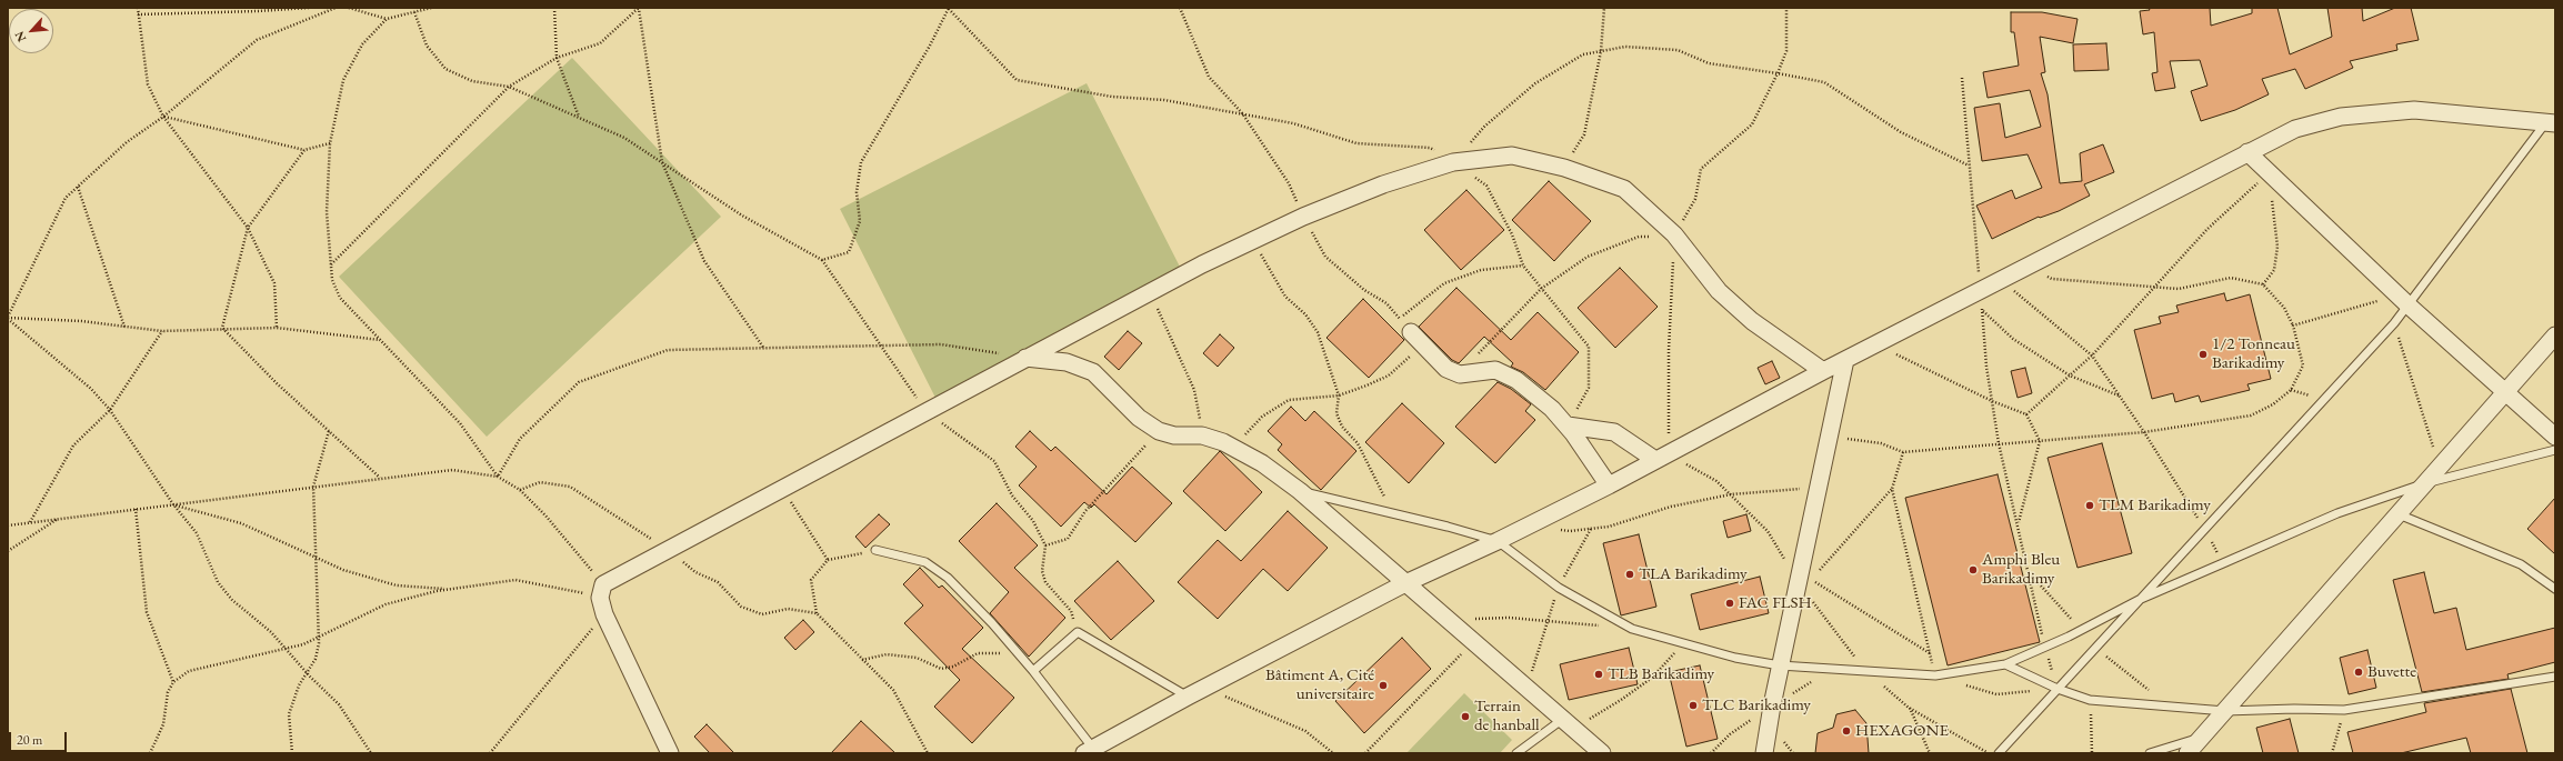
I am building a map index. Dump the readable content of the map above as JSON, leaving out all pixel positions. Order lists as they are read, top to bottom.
{
  "places": [
    "1/2 Tonneau Barikadimy",
    "TLM Barikadimy",
    "Amphi Bleu Barikadimy",
    "TLA Barikadimy",
    "FAC FLSH",
    "Buvette",
    "TLB Barikadimy",
    "Bâtiment A, Cité universitaire",
    "TLC Barikadimy",
    "Terrain de hanball",
    "HEXAGONE"
  ],
  "scale_bar": "20 m",
  "north": "bottom left"
}
